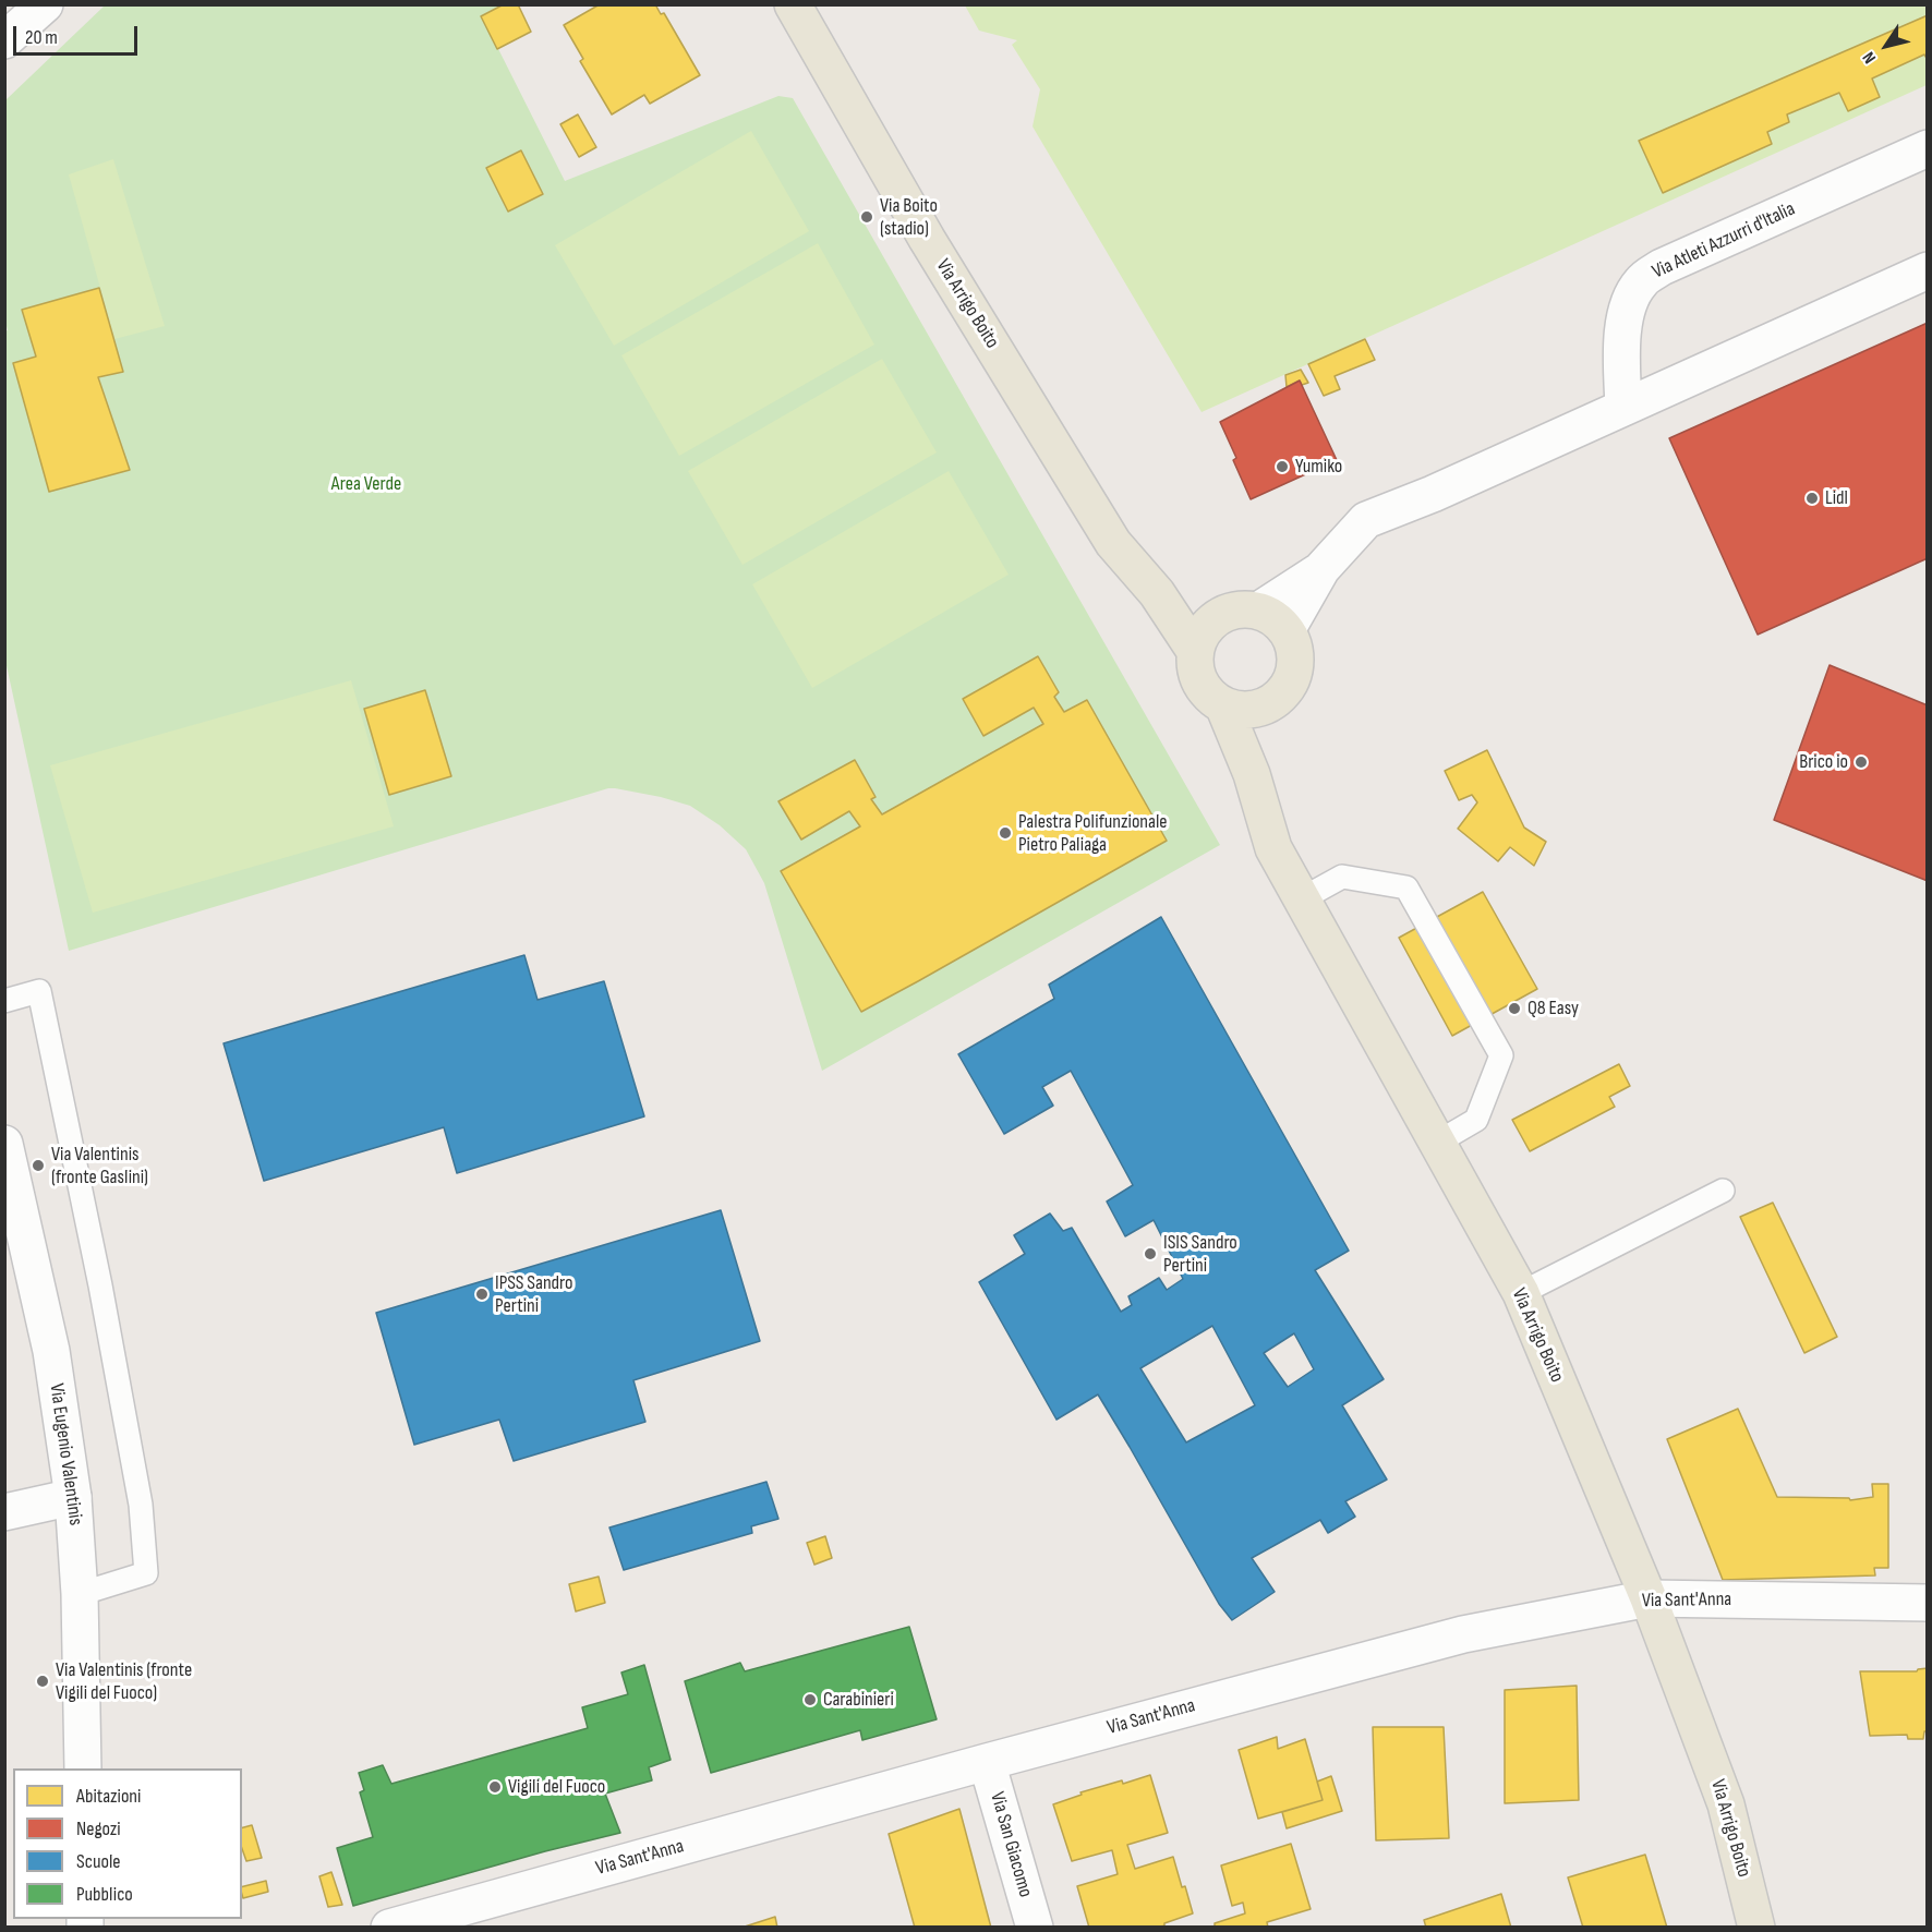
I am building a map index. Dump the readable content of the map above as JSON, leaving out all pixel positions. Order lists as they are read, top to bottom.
{
  "streets": {
    "main road": ["Via Arrigo Boito"],
    "street": [
      "Via Atleti Azzurri d'Italia",
      "Via Eugenio Valentinis",
      "Via Sant'Anna",
      "Via San Giacomo"
    ]
  },
  "crossings": [
    ["Via Arrigo Boito", "Via Sant'Anna"],
    ["Via Sant'Anna", "Via San Giacomo"]
  ],
  "parks": ["Area Verde"],
  "places": [
    "Via Boito (stadio)",
    "Yumiko",
    "Lidl",
    "Brico io",
    "Palestra Polifunzionale Pietro Paliaga",
    "Q8 Easy",
    "Via Valentinis (fronte Gaslini)",
    "ISIS Sandro Pertini",
    "IPSS Sandro Pertini",
    "Via Valentinis (fronte Vigili del Fuoco)",
    "Carabinieri",
    "Vigili del Fuoco"
  ],
  "legend": [
    "Abitazioni",
    "Negozi",
    "Scuole",
    "Pubblico"
  ],
  "scale_bar": "20 m",
  "north": "bottom left"
}
